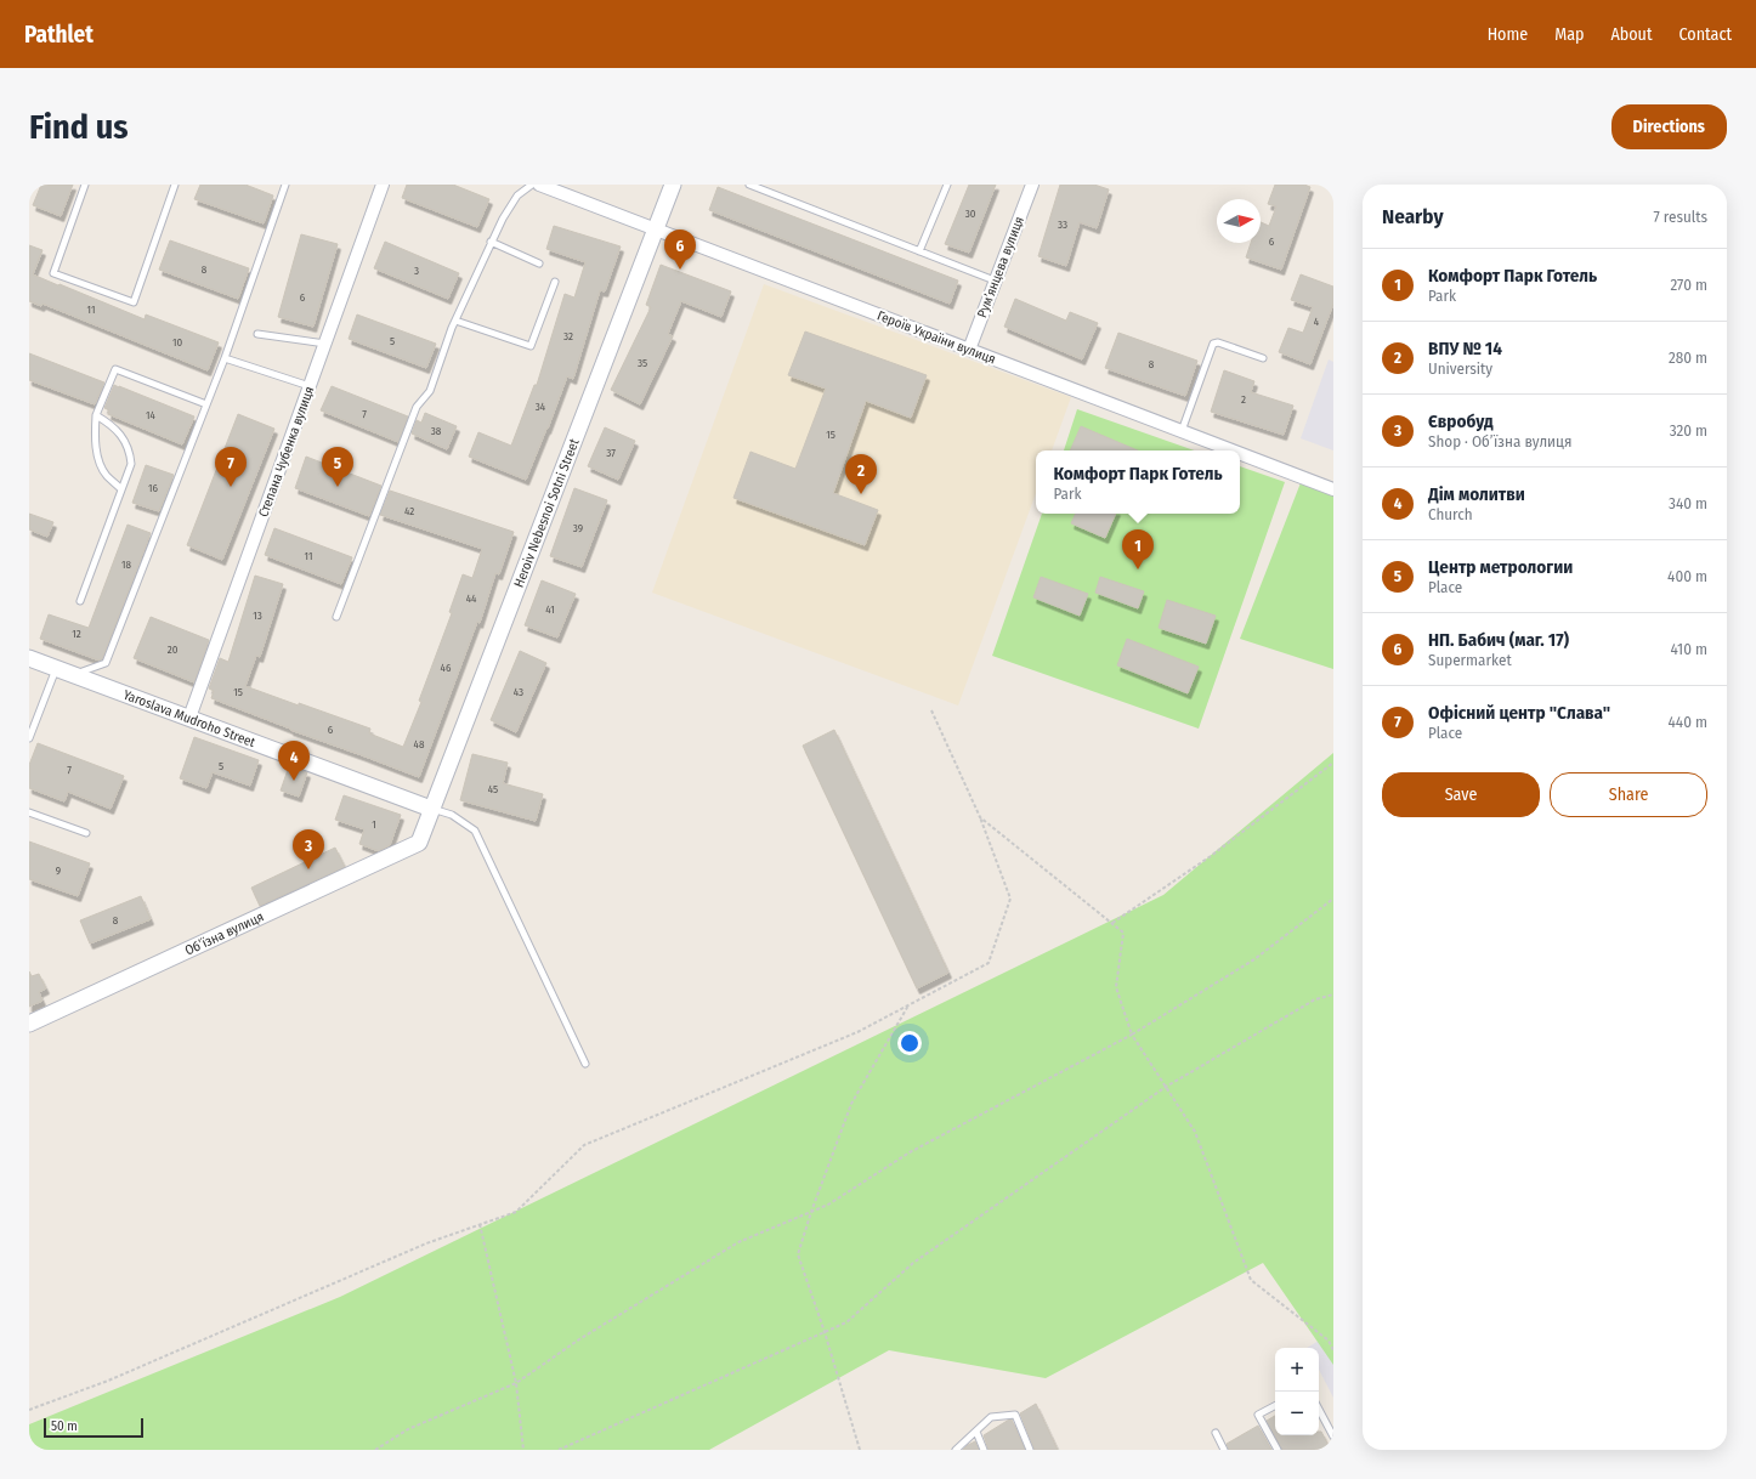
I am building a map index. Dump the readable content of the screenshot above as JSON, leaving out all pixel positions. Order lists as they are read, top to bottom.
{
  "streets": {
    "street": [
      "Рум’янцева вулиця",
      "Героїв України вулиця",
      "Степана Чубенка вулиця",
      "Heroiv Nebesnoi Sotni Street",
      "Yaroslava Mudroho Street",
      "Об’їзна вулиця"
    ]
  },
  "crossings": [
    ["Рум’янцева вулиця", "Героїв України вулиця"],
    ["Героїв України вулиця", "Heroiv Nebesnoi Sotni Street"],
    ["Степана Чубенка вулиця", "Yaroslava Mudroho Street"],
    ["Heroiv Nebesnoi Sotni Street", "Yaroslava Mudroho Street"],
    ["Heroiv Nebesnoi Sotni Street", "Об’їзна вулиця"]
  ],
  "house_numbers": [
    "30",
    "33",
    "6",
    "8",
    "3",
    "6",
    "11",
    "4",
    "32",
    "5",
    "10",
    "35",
    "8",
    "2",
    "34",
    "7",
    "14",
    "38",
    "15",
    "37",
    "16",
    "42",
    "39",
    "11",
    "18",
    "44",
    "41",
    "13",
    "12",
    "20",
    "46",
    "15",
    "43",
    "6",
    "48",
    "5",
    "7",
    "45",
    "1",
    "9",
    "8"
  ],
  "scale_bar": "50 m",
  "north": "right",
  "page": {
    "header": "Pathlet",
    "nav": [
      "Home",
      "Map",
      "About",
      "Contact"
    ],
    "buttons": [
      "Directions",
      ["Save", "Share"]
    ],
    "title": "Find us",
    "heading": ["Nearby", "7 results"],
    "pins": [
      "6",
      "5",
      "7",
      "2",
      "1",
      "4",
      "3"
    ],
    "list": [
      {
        "mark": "1",
        "name": "Комфорт Парк Готель",
        "note": "Park",
        "value": "270 m"
      },
      {
        "mark": "2",
        "name": "ВПУ № 14",
        "note": "University",
        "value": "280 m"
      },
      {
        "mark": "3",
        "name": "Євробуд",
        "note": "Shop · Об’їзна вулиця",
        "value": "320 m"
      },
      {
        "mark": "4",
        "name": "Дім молитви",
        "note": "Church",
        "value": "340 m"
      },
      {
        "mark": "5",
        "name": "Центр метрологии",
        "note": "Place",
        "value": "400 m"
      },
      {
        "mark": "6",
        "name": "НП. Бабич (маг. 17)",
        "note": "Supermarket",
        "value": "410 m"
      },
      {
        "mark": "7",
        "name": "Офісний центр \"Слава\"",
        "note": "Place",
        "value": "440 m"
      }
    ],
    "popup": ["Комфорт Парк Готель", "Park"],
    "map_buttons": ["+", "−"],
    "scale": "50 m"
  }
}
